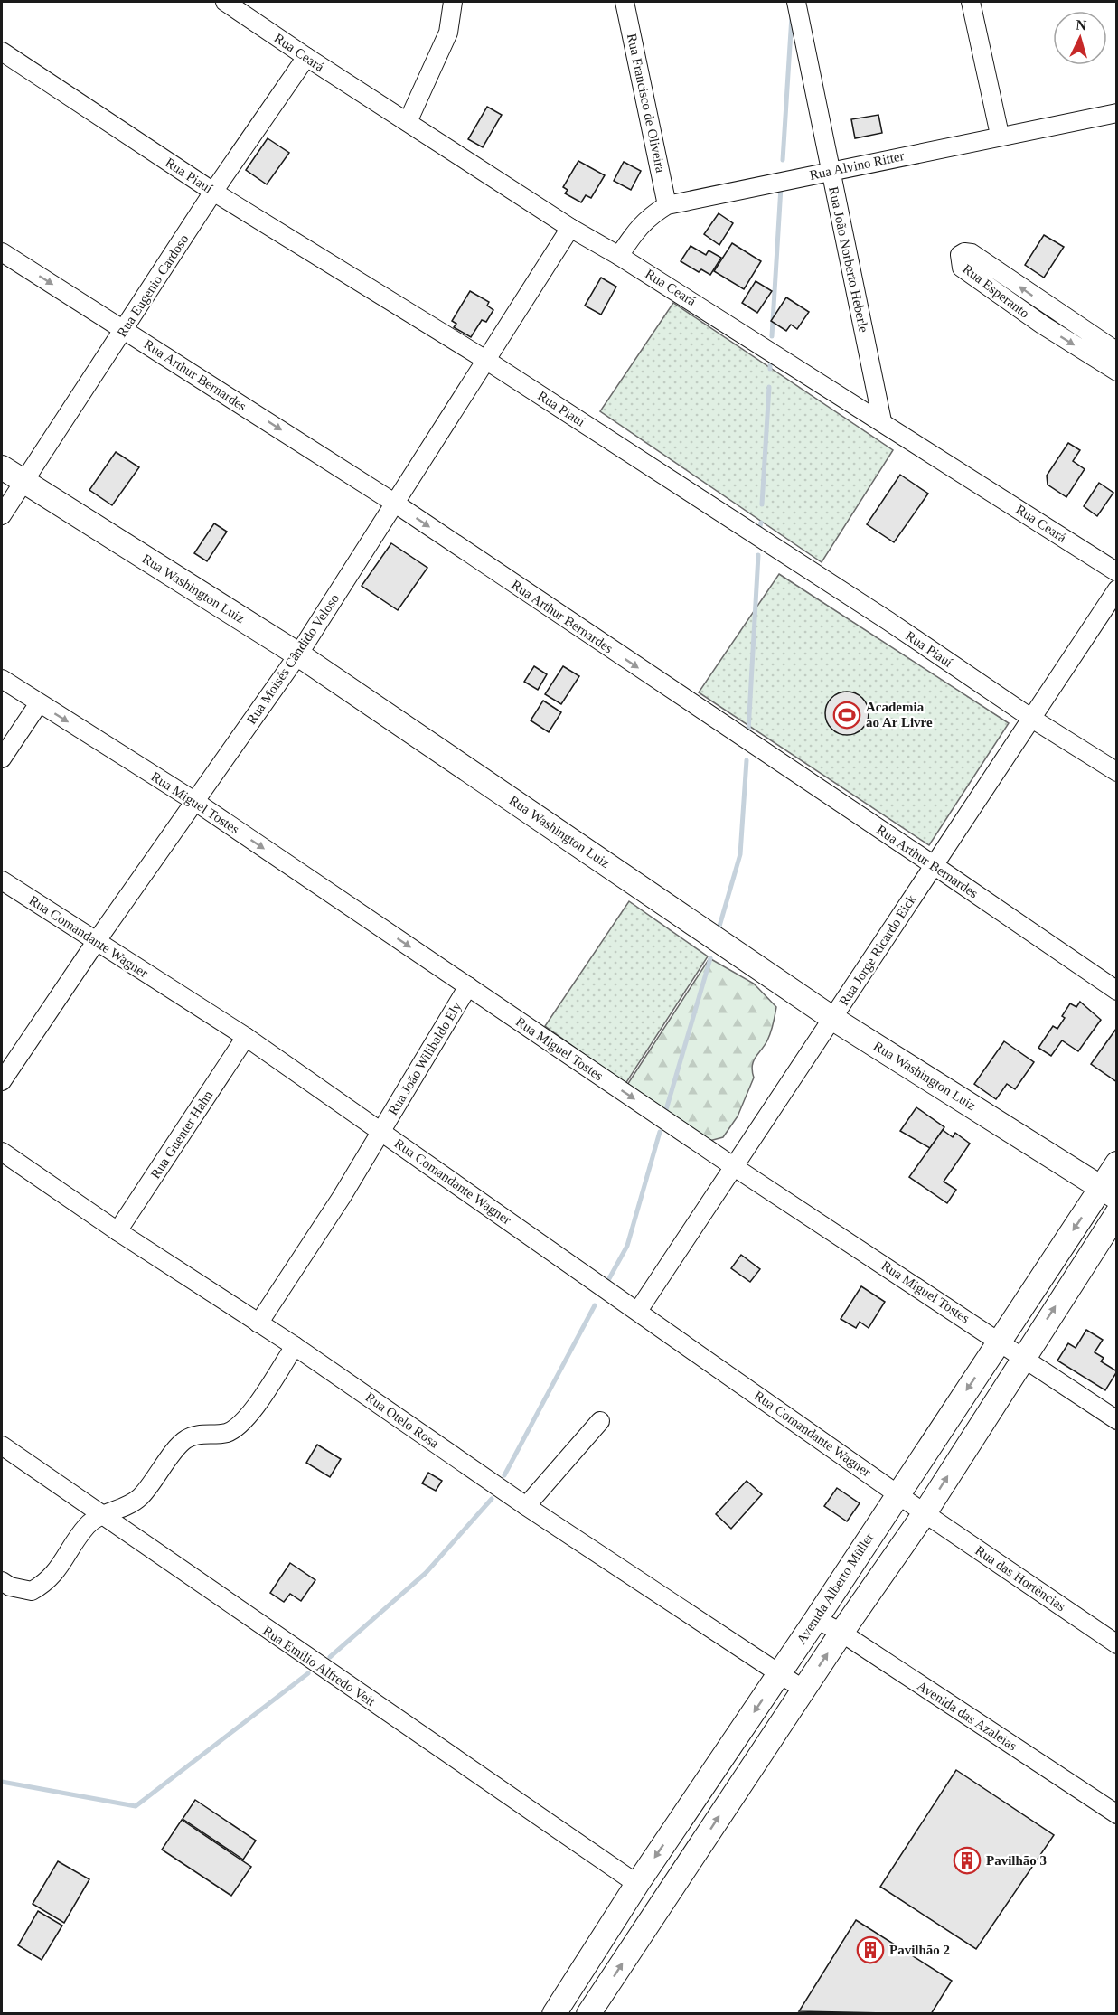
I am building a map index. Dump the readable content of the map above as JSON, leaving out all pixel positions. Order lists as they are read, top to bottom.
{
  "streets": {
    "main road": ["Rua Washington Luiz", "Avenida Alberto Müller"],
    "street": [
      "Rua Ceará",
      "Rua Francisco de Oliveira",
      "Rua Alvino Ritter",
      "Rua Piauí",
      "Rua João Norberto Heberle",
      "Rua Eugenio Cardoso",
      "Rua Esperanto",
      "Rua Arthur Bernardes",
      "Rua Moisés Cândido Veloso",
      "Rua Miguel Tostes",
      "Rua Comandante Wagner",
      "Rua Jorge Ricardo Eick",
      "Rua João Wilibaldo Ely",
      "Rua Guenter Hahn",
      "Rua Otelo Rosa",
      "Rua das Hortências",
      "Rua Emílio Alfredo Veit",
      "Avenida das Azaleias"
    ]
  },
  "crossings": [
    ["Rua Ceará", "Rua Alvino Ritter"],
    ["Rua Ceará", "Rua João Norberto Heberle"],
    ["Rua Ceará", "Rua Eugenio Cardoso"],
    ["Rua Ceará", "Rua Moisés Cândido Veloso"],
    ["Rua Francisco de Oliveira", "Rua Alvino Ritter"],
    ["Rua Alvino Ritter", "Rua João Norberto Heberle"],
    ["Rua Piauí", "Rua Eugenio Cardoso"],
    ["Rua Piauí", "Rua Moisés Cândido Veloso"],
    ["Rua Piauí", "Rua Jorge Ricardo Eick"],
    ["Rua Eugenio Cardoso", "Rua Arthur Bernardes"],
    ["Rua Eugenio Cardoso", "Rua Washington Luiz"],
    ["Rua Arthur Bernardes", "Rua Moisés Cândido Veloso"],
    ["Rua Arthur Bernardes", "Rua Jorge Ricardo Eick"],
    ["Rua Washington Luiz", "Rua Moisés Cândido Veloso"],
    ["Rua Washington Luiz", "Rua Jorge Ricardo Eick"],
    ["Rua Washington Luiz", "Avenida Alberto Müller"],
    ["Rua Moisés Cândido Veloso", "Rua Miguel Tostes"],
    ["Rua Moisés Cândido Veloso", "Rua Comandante Wagner"],
    ["Rua Miguel Tostes", "Rua Jorge Ricardo Eick"],
    ["Rua Miguel Tostes", "Rua João Wilibaldo Ely"],
    ["Rua Miguel Tostes", "Avenida Alberto Müller"],
    ["Rua Comandante Wagner", "Rua Jorge Ricardo Eick"],
    ["Rua Comandante Wagner", "Rua João Wilibaldo Ely"],
    ["Rua Comandante Wagner", "Rua Guenter Hahn"],
    ["Rua Comandante Wagner", "Rua das Hortências"],
    ["Rua Comandante Wagner", "Avenida Alberto Müller"],
    ["Rua João Wilibaldo Ely", "Rua Otelo Rosa"],
    ["Rua Guenter Hahn", "Rua Otelo Rosa"],
    ["Rua Otelo Rosa", "Avenida Alberto Müller"],
    ["Avenida Alberto Müller", "Rua Emílio Alfredo Veit"],
    ["Avenida Alberto Müller", "Avenida das Azaleias"]
  ],
  "one_way": ["Rua Arthur Bernardes", "Rua Miguel Tostes"],
  "places": {
    "sports": ["Academia ao Ar Livre"],
    "building": ["Pavilhão 3", "Pavilhão 2"]
  },
  "north": "top"
}
